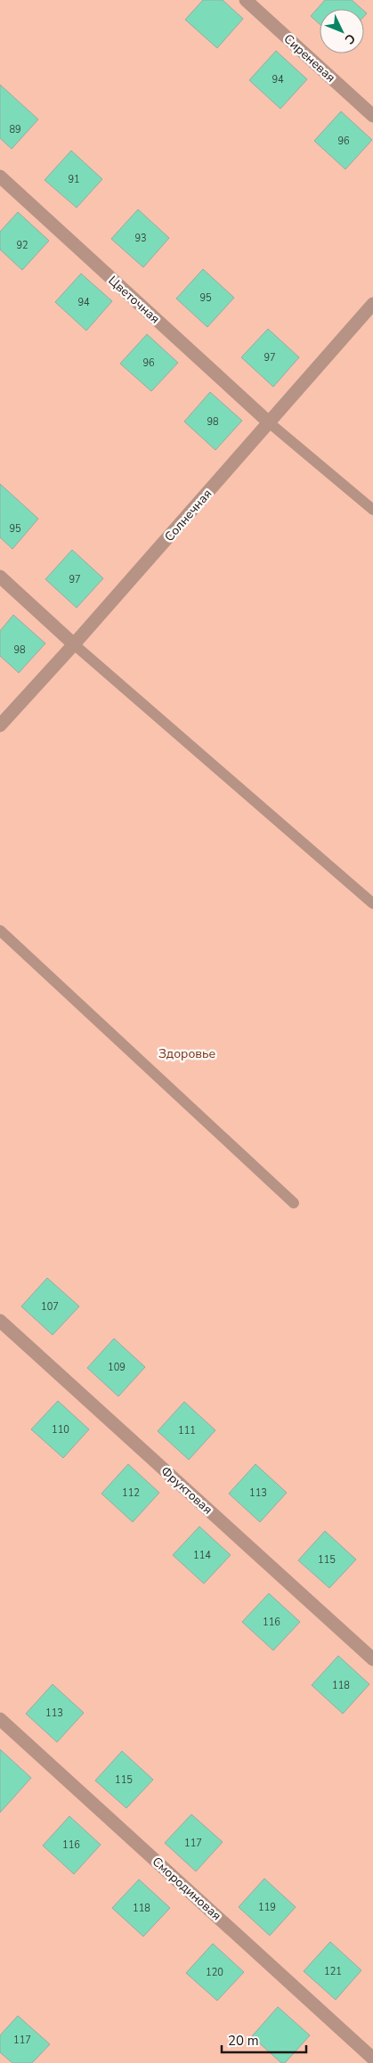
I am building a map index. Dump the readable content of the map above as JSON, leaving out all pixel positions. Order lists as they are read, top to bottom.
{
  "streets": {
    "street": [
      "Сиреневая",
      "Цветочная",
      "Солнечная",
      "Фруктовая",
      "Смородиновая"
    ]
  },
  "crossings": [
    ["Цветочная", "Солнечная"]
  ],
  "parks": ["Здоровье"],
  "house_numbers": [
    "94",
    "89",
    "96",
    "91",
    "93",
    "92",
    "95",
    "94",
    "97",
    "96",
    "98",
    "95",
    "97",
    "98",
    "107",
    "109",
    "110",
    "111",
    "112",
    "113",
    "114",
    "115",
    "116",
    "118",
    "113",
    "115",
    "117",
    "116",
    "119",
    "118",
    "121",
    "120",
    "117"
  ],
  "scale_bar": "20 m",
  "north": "bottom right"
}
